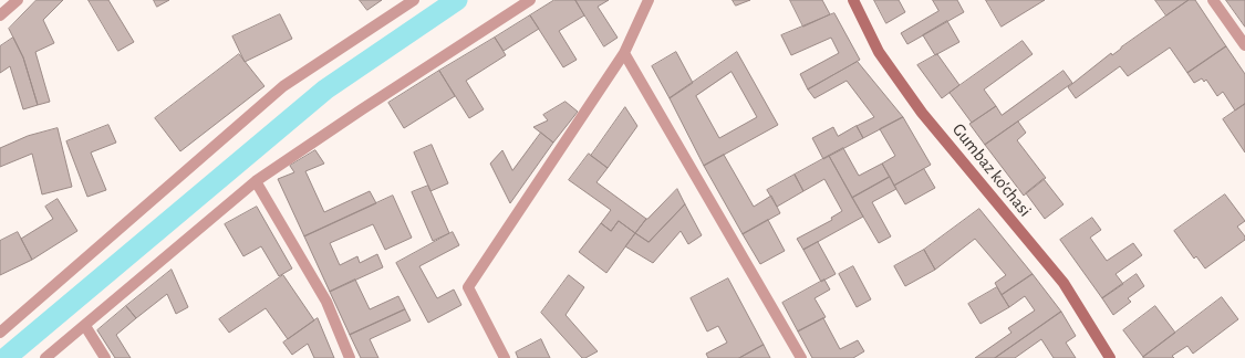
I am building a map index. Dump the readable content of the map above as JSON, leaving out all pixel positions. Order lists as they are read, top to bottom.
{
  "streets": {
    "main road": ["Gumbaz ko'chasi"]
  }
}
